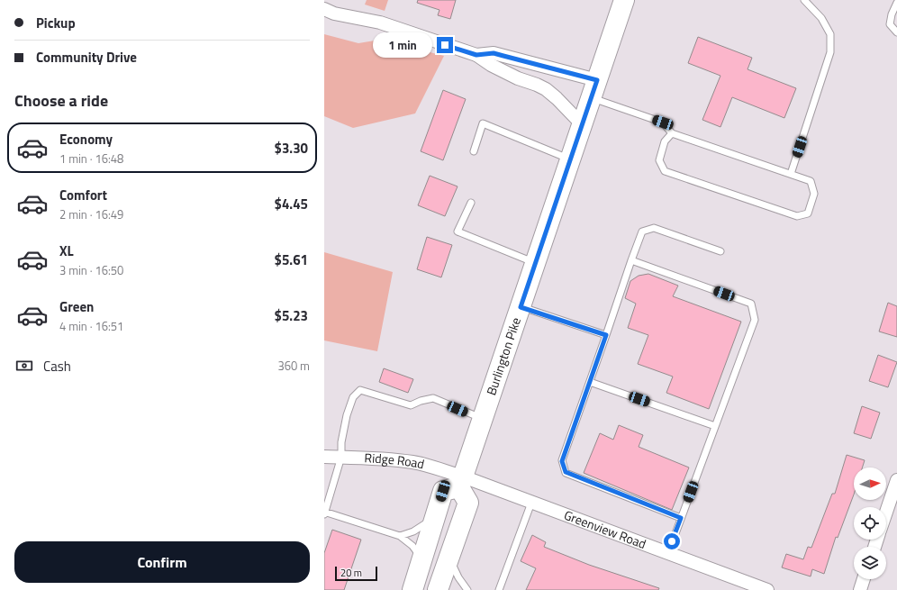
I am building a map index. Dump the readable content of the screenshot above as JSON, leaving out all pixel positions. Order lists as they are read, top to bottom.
{
  "streets": {
    "main road": ["Burlington Pike"],
    "street": ["Ridge Road", "Greenview Road"]
  },
  "crossings": [
    ["Burlington Pike", "Ridge Road"],
    ["Burlington Pike", "Greenview Road"],
    ["Ridge Road", "Greenview Road"]
  ],
  "scale_bar": "20 m",
  "north": "right",
  "page": {
    "banner": ["Pickup", "Community Drive"],
    "bubble": "1 min",
    "heading": "Choose a ride",
    "list": [
      {
        "name": "Economy",
        "note": "1 min · 16:48",
        "value": "$3.30"
      },
      {
        "name": "Comfort",
        "note": "2 min · 16:49",
        "value": "$4.45"
      },
      {
        "name": "XL",
        "note": "3 min · 16:50",
        "value": "$5.61"
      },
      {
        "name": "Green",
        "note": "4 min · 16:51",
        "value": "$5.23"
      }
    ],
    "pay": ["Cash", "360 m"],
    "buttons": "Confirm",
    "scale": "20 m"
  }
}
